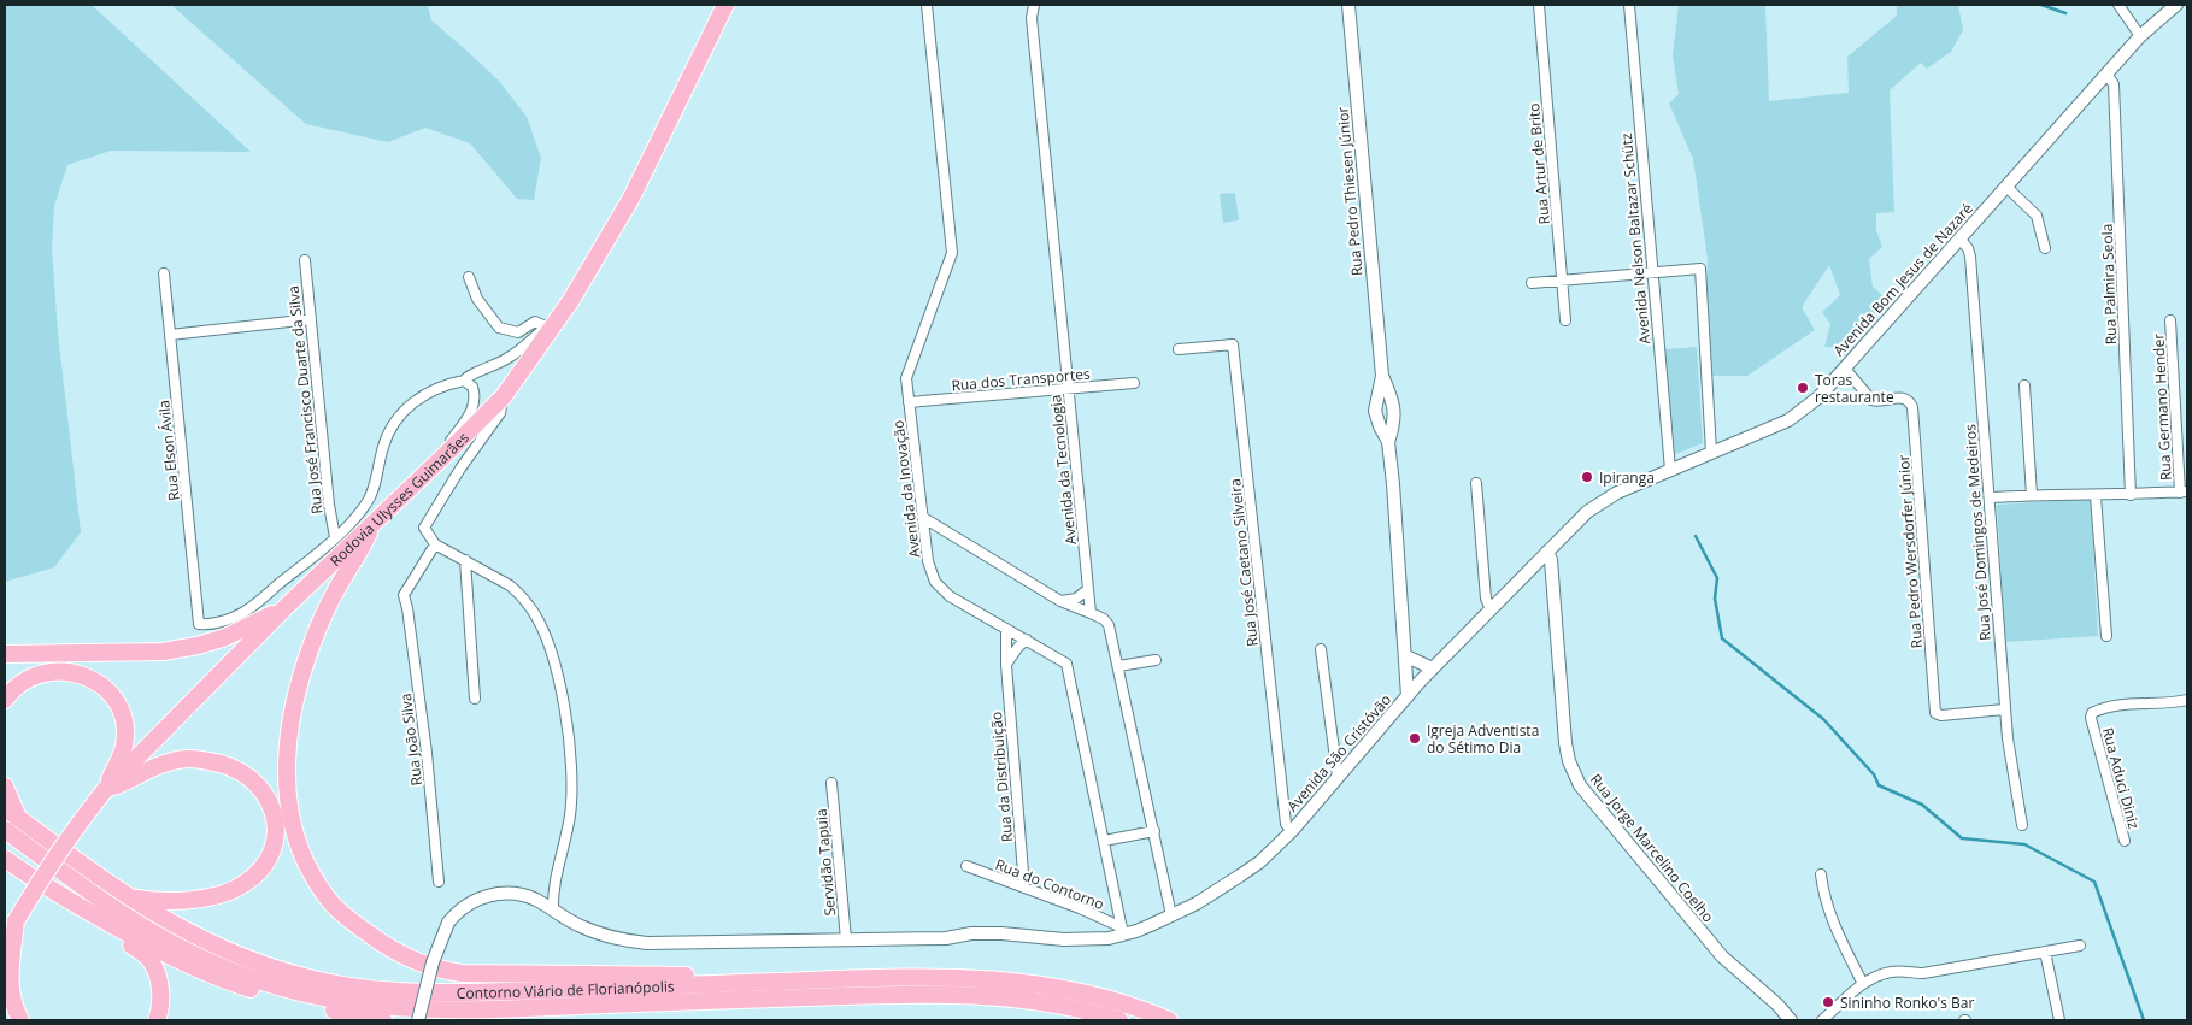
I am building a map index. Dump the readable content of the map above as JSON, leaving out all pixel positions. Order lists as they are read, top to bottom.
{
  "streets": {
    "highway": ["Rodovia Ulysses Guimarães", "Contorno Viário de Florianópolis"],
    "main road": [
      "Rua Pedro Thiesen Júnior",
      "Avenida Bom Jesus de Nazaré",
      "Avenida São Cristóvão",
      "Rua Jorge Marcelino Coelho"
    ],
    "street": [
      "Rua Artur de Brito",
      "Avenida Nelson Baltazar Schütz",
      "Rua Palmira Seola",
      "Rua dos Transportes",
      "Rua José Francisco Duarte da Silva",
      "Rua Germano Hender",
      "Rua Elson Ávila",
      "Avenida da Tecnologia",
      "Avenida da Inovação",
      "Rua José Domingos de Medeiros",
      "Rua Pedro Wersdorfer Júnior",
      "Rua José Caetano Silveira",
      "Rua João Silva",
      "Rua da Distribuição",
      "Rua Aduci Diniz",
      "Servidão Tapuia",
      "Rua do Contorno"
    ]
  },
  "crossings": [
    ["Rua Pedro Thiesen Júnior", "Avenida São Cristóvão"],
    ["Avenida Nelson Baltazar Schütz", "Avenida Bom Jesus de Nazaré"],
    ["Avenida Bom Jesus de Nazaré", "Rua Palmira Seola"],
    ["Avenida Bom Jesus de Nazaré", "Rua José Domingos de Medeiros"],
    ["Avenida Bom Jesus de Nazaré", "Rua Pedro Wersdorfer Júnior"],
    ["Avenida Bom Jesus de Nazaré", "Avenida São Cristóvão"],
    ["Avenida Bom Jesus de Nazaré", "Rua Jorge Marcelino Coelho"],
    ["Rua dos Transportes", "Avenida da Tecnologia"],
    ["Rua dos Transportes", "Avenida da Inovação"],
    ["Rua José Francisco Duarte da Silva", "Rua Elson Ávila"],
    ["Avenida da Inovação", "Avenida São Cristóvão"],
    ["Avenida da Inovação", "Rua da Distribuição"],
    ["Avenida da Inovação", "Rua do Contorno"],
    ["Rua José Domingos de Medeiros", "Rua Pedro Wersdorfer Júnior"],
    ["Rua José Caetano Silveira", "Avenida São Cristóvão"],
    ["Avenida São Cristóvão", "Rua Jorge Marcelino Coelho"],
    ["Avenida São Cristóvão", "Servidão Tapuia"],
    ["Avenida São Cristóvão", "Rua do Contorno"],
    ["Rua da Distribuição", "Rua do Contorno"]
  ],
  "places": [
    "Toras restaurante",
    "Ipiranga",
    "Igreja Adventista do Sétimo Dia",
    "Sininho Ronko's Bar"
  ]
}
